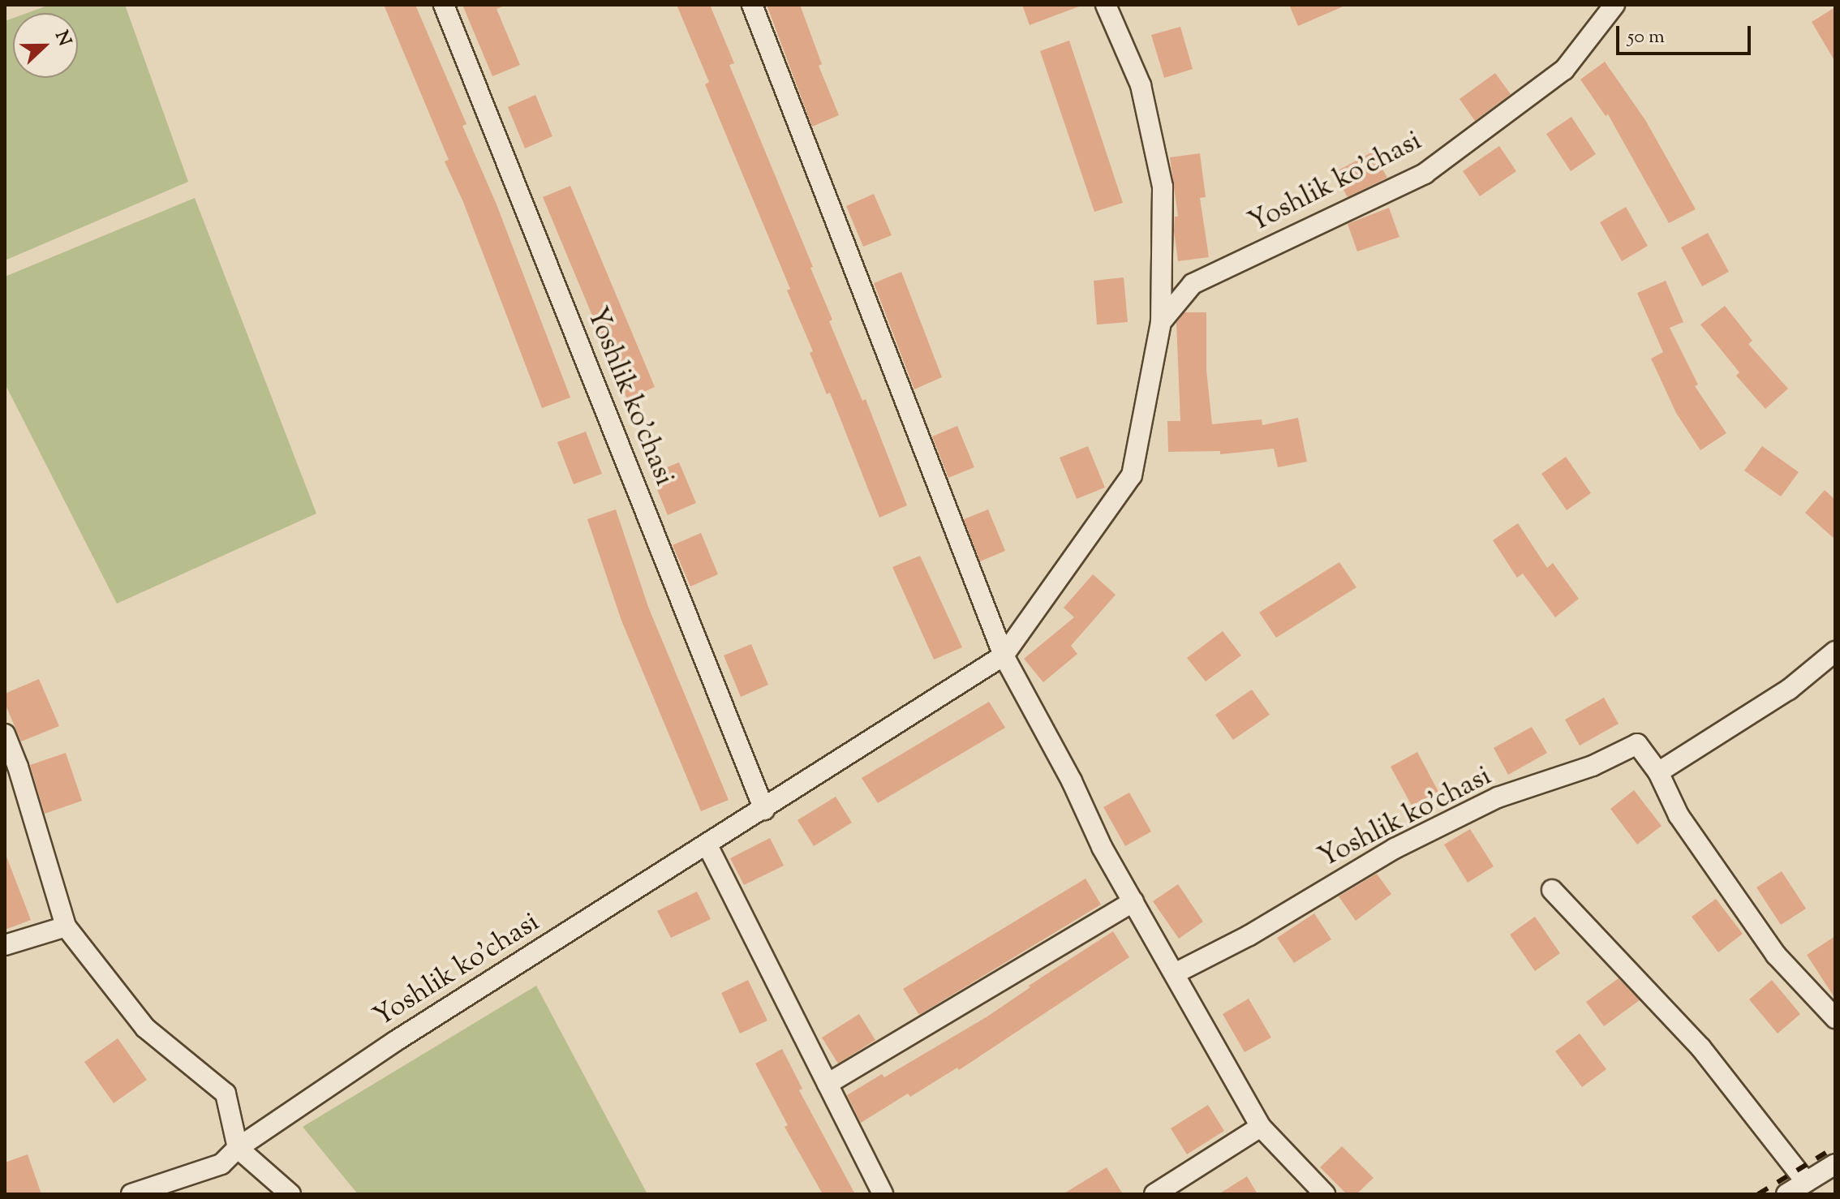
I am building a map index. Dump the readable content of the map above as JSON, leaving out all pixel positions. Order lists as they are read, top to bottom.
{
  "streets": {
    "street": ["Yoshlik ko'chasi"]
  },
  "scale_bar": "50 m",
  "north": "right"
}
